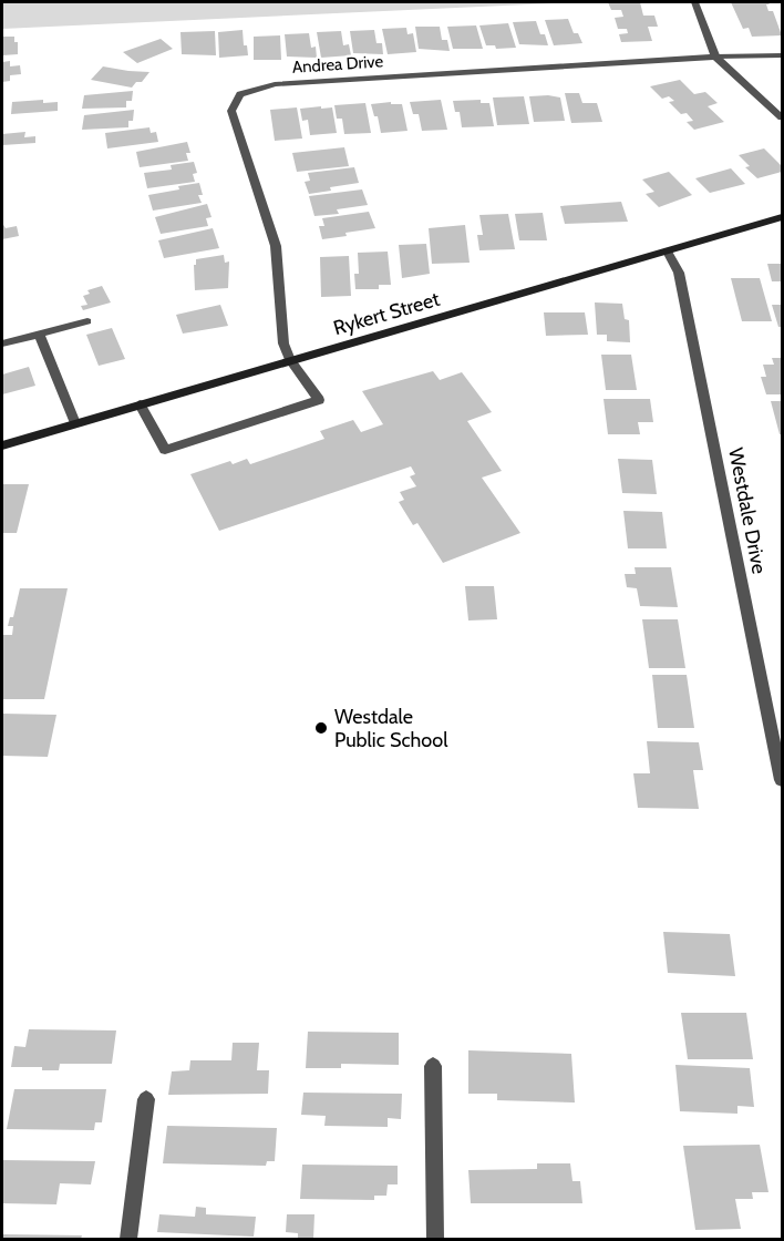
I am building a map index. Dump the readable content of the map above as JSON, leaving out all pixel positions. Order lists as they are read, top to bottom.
{
  "streets": {
    "street": ["Andrea Drive", "Rykert Street", "Westdale Drive"]
  },
  "crossings": [
    ["Andrea Drive", "Rykert Street"],
    ["Rykert Street", "Westdale Drive"]
  ],
  "places": ["Westdale Public School"]
}
